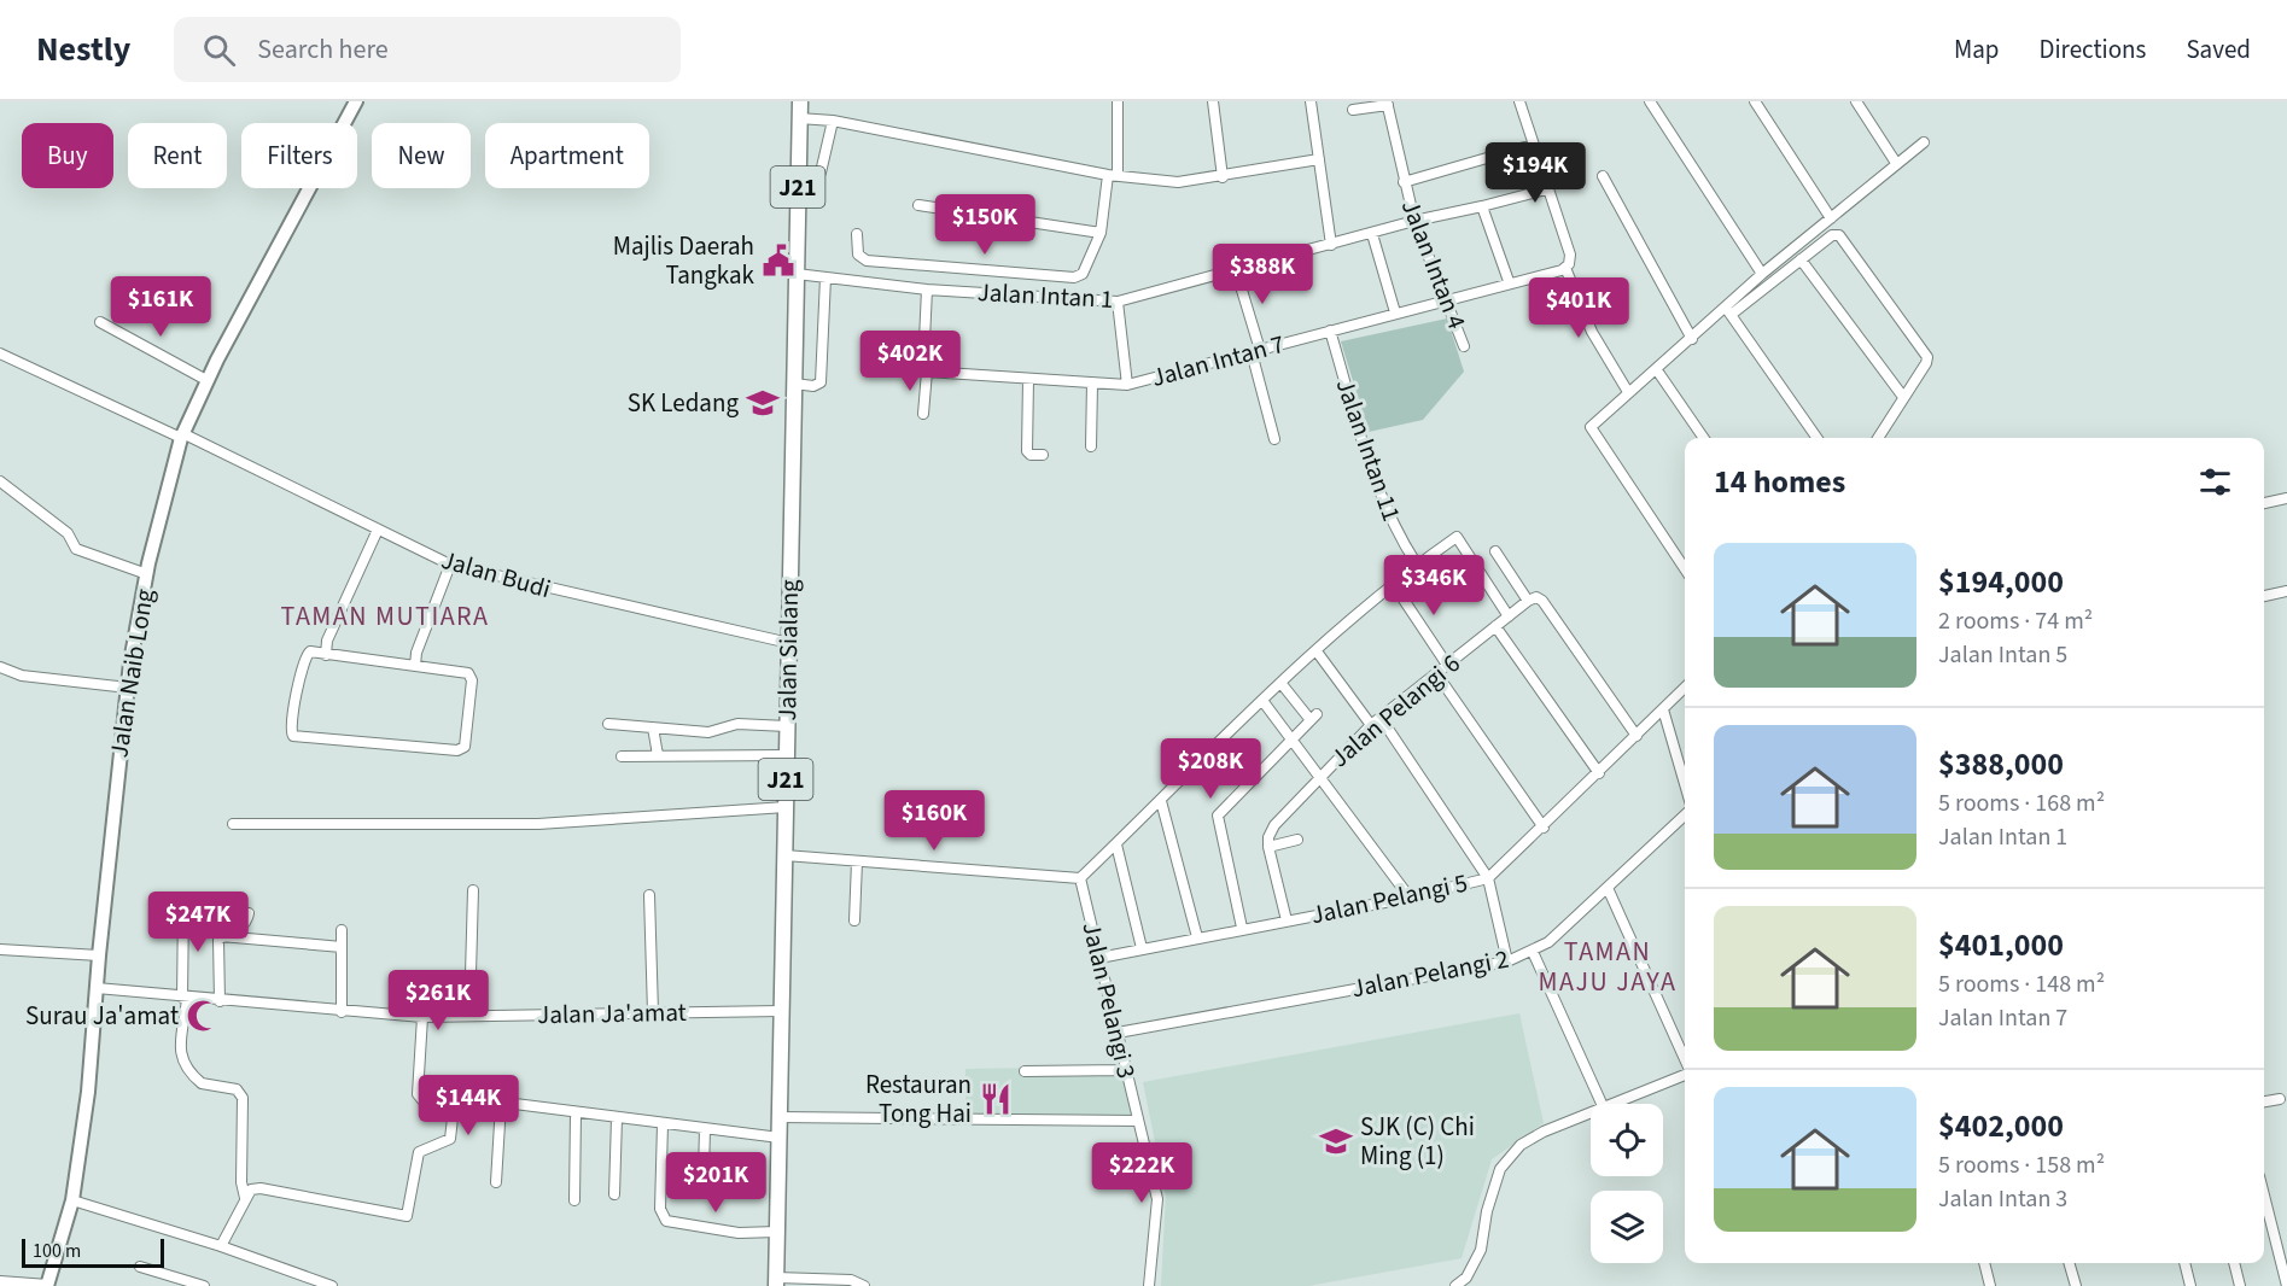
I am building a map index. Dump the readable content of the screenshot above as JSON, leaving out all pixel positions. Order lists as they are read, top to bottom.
{
  "streets": {
    "main road": ["J21", "Jalan Sialang", "Jalan Naib Long"],
    "street": [
      "Jalan Intan 4",
      "Jalan Intan 1",
      "Jalan Intan 7",
      "Jalan Intan 11",
      "Jalan Budi",
      "Jalan Pelangi 6",
      "Jalan Pelangi 5",
      "Jalan Pelangi 2",
      "Jalan Pelangi 3",
      "Jalan Ja'amat"
    ]
  },
  "crossings": [
    ["Jalan Intan 4", "Jalan Intan 1"],
    ["Jalan Intan 4", "Jalan Intan 7"],
    ["Jalan Intan 1", "Jalan Sialang"],
    ["Jalan Intan 7", "Jalan Intan 11"],
    ["Jalan Budi", "Jalan Sialang"],
    ["Jalan Budi", "Jalan Naib Long"],
    ["Jalan Sialang", "Jalan Ja'amat"],
    ["Jalan Naib Long", "Jalan Ja'amat"],
    ["Jalan Pelangi 5", "Jalan Pelangi 3"],
    ["Jalan Pelangi 2", "Jalan Pelangi 3"]
  ],
  "districts": ["TAMAN MUTIARA", "TAMAN MAJU JAYA"],
  "places": {
    "public building": ["Majlis Daerah Tangkak"],
    "school or university": ["SK Ledang", "SJK (C) Chi Ming (1)"],
    "mosque": ["Surau Ja'amat"],
    "restaurant": ["Restauran Tong Hai"]
  },
  "scale_bar": "100 m",
  "page": {
    "header": "Nestly",
    "search": "Search here",
    "nav": ["Map", "Directions", "Saved"],
    "chip": [
      "Buy",
      "Rent",
      "Filters",
      "New",
      "Apartment"
    ],
    "price": [
      "$194K",
      "$150K",
      "$388K",
      "$161K",
      "$401K",
      "$402K",
      "$346K",
      "$208K",
      "$160K",
      "$247K",
      "$261K",
      "$144K",
      "$222K",
      "$201K"
    ],
    "heading": "14 homes",
    "list": [
      {
        "name": "$194,000",
        "note": "2 rooms · 74 m² · Jalan Intan 5"
      },
      {
        "name": "$388,000",
        "note": "5 rooms · 168 m² · Jalan Intan 1"
      },
      {
        "name": "$401,000",
        "note": "5 rooms · 148 m² · Jalan Intan 7"
      },
      {
        "name": "$402,000",
        "note": "5 rooms · 158 m² · Jalan Intan 3"
      }
    ],
    "scale": "100 m"
  }
}
